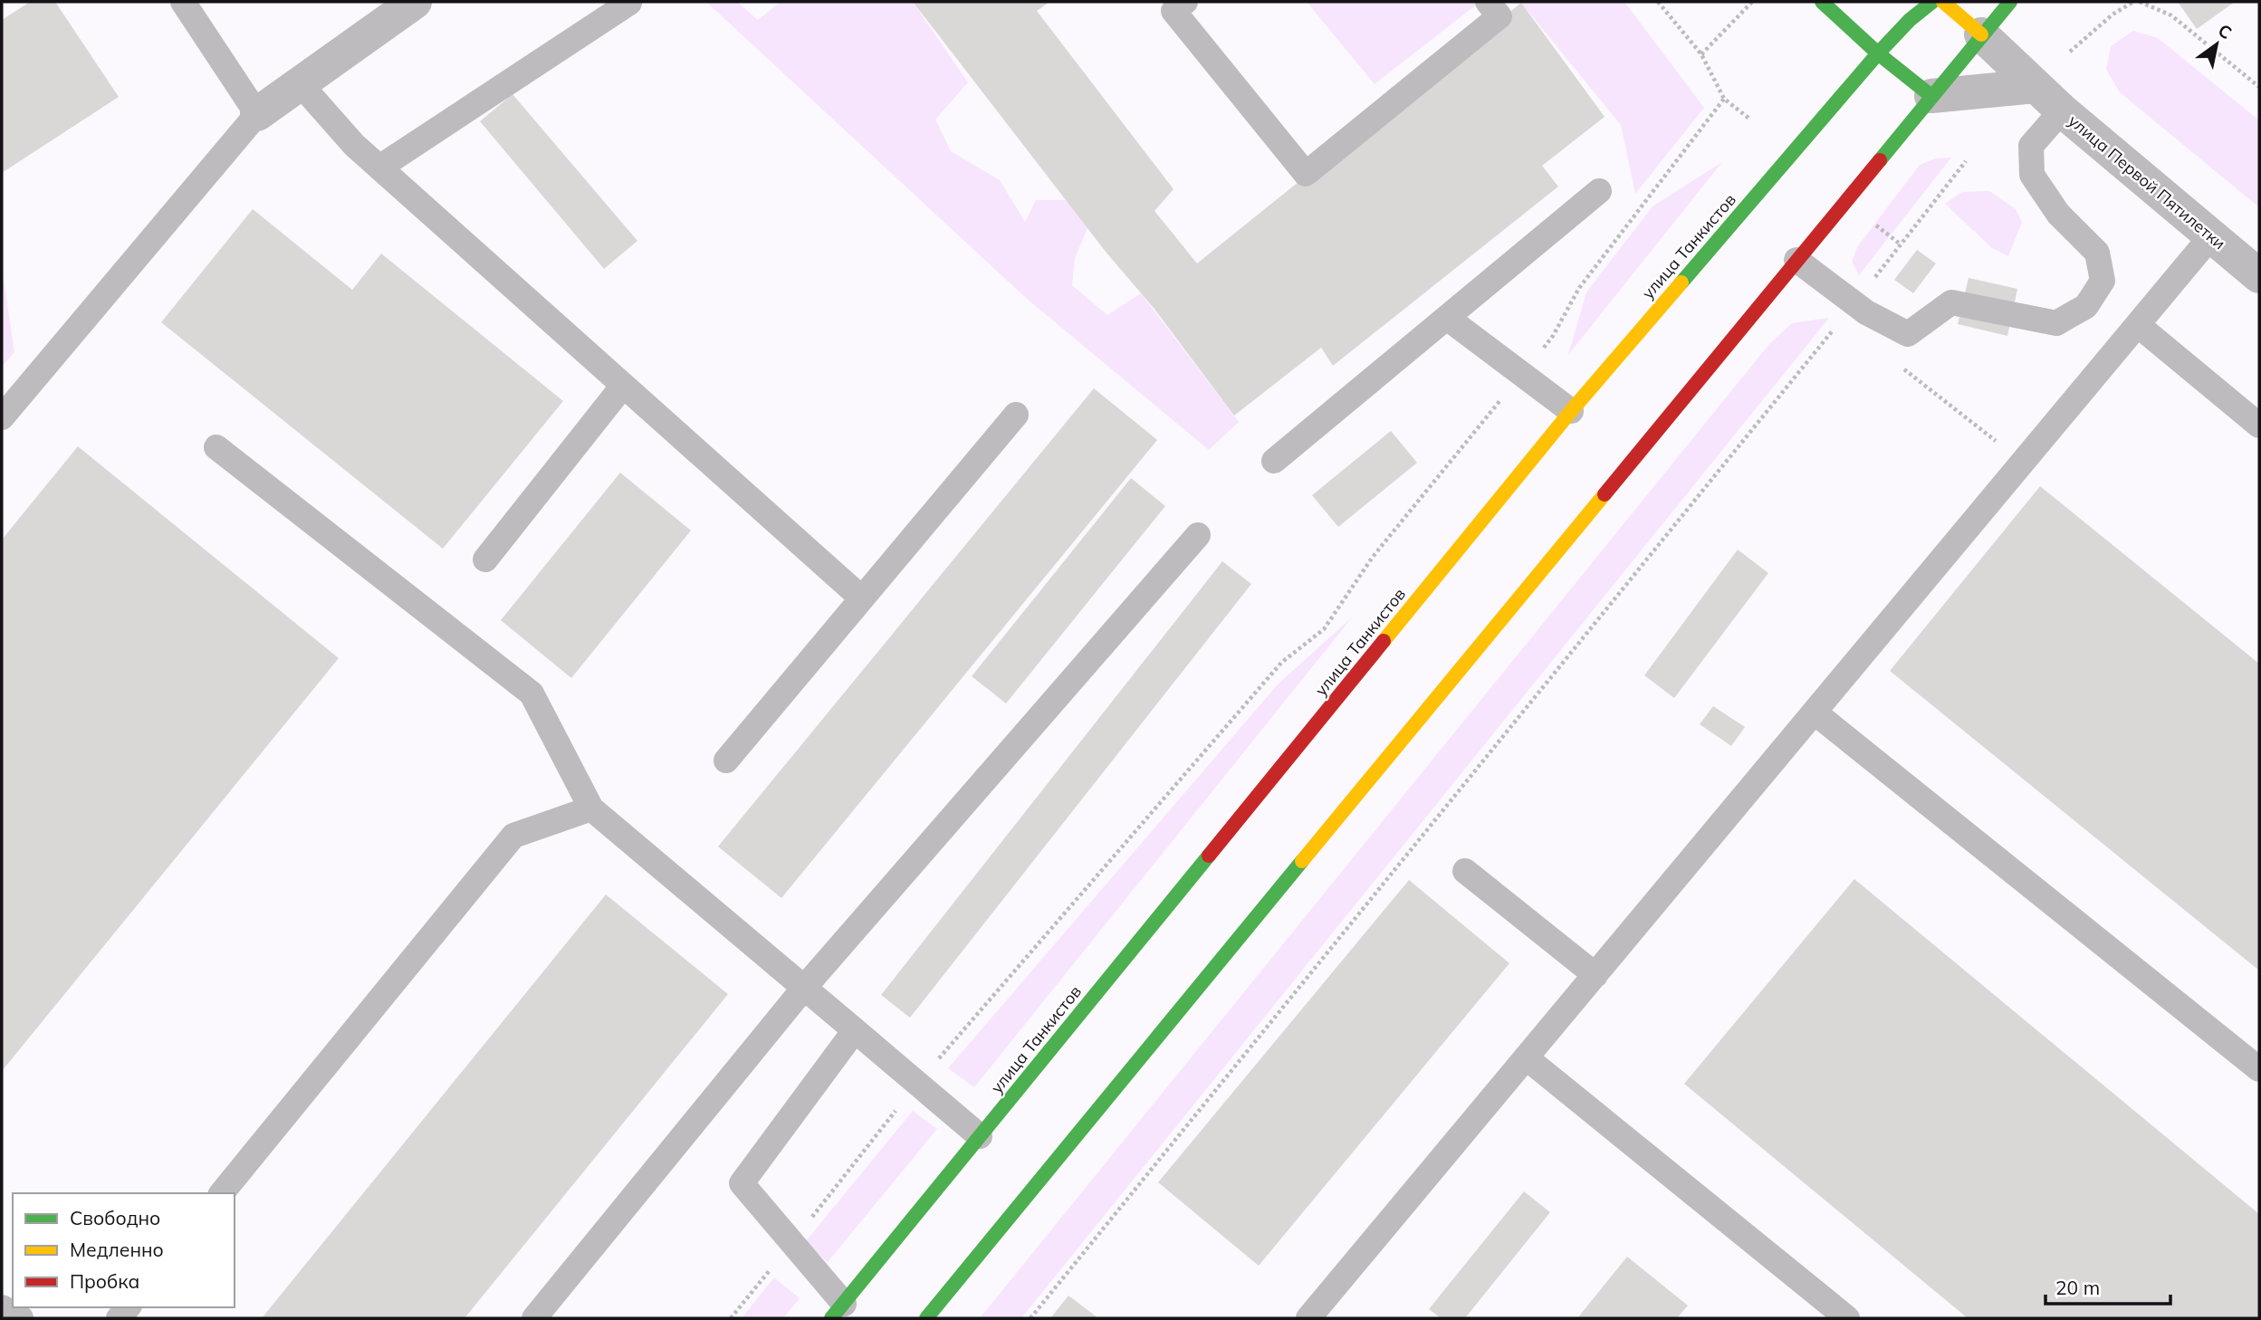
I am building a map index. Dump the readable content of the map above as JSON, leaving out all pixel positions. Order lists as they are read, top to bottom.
{
  "streets": {
    "main road": ["улица Первой Пятилетки", "улица Танкистов"]
  },
  "legend": ["Свободно", "Медленно", "Пробка"],
  "scale_bar": "20 m",
  "north": "top right"
}
